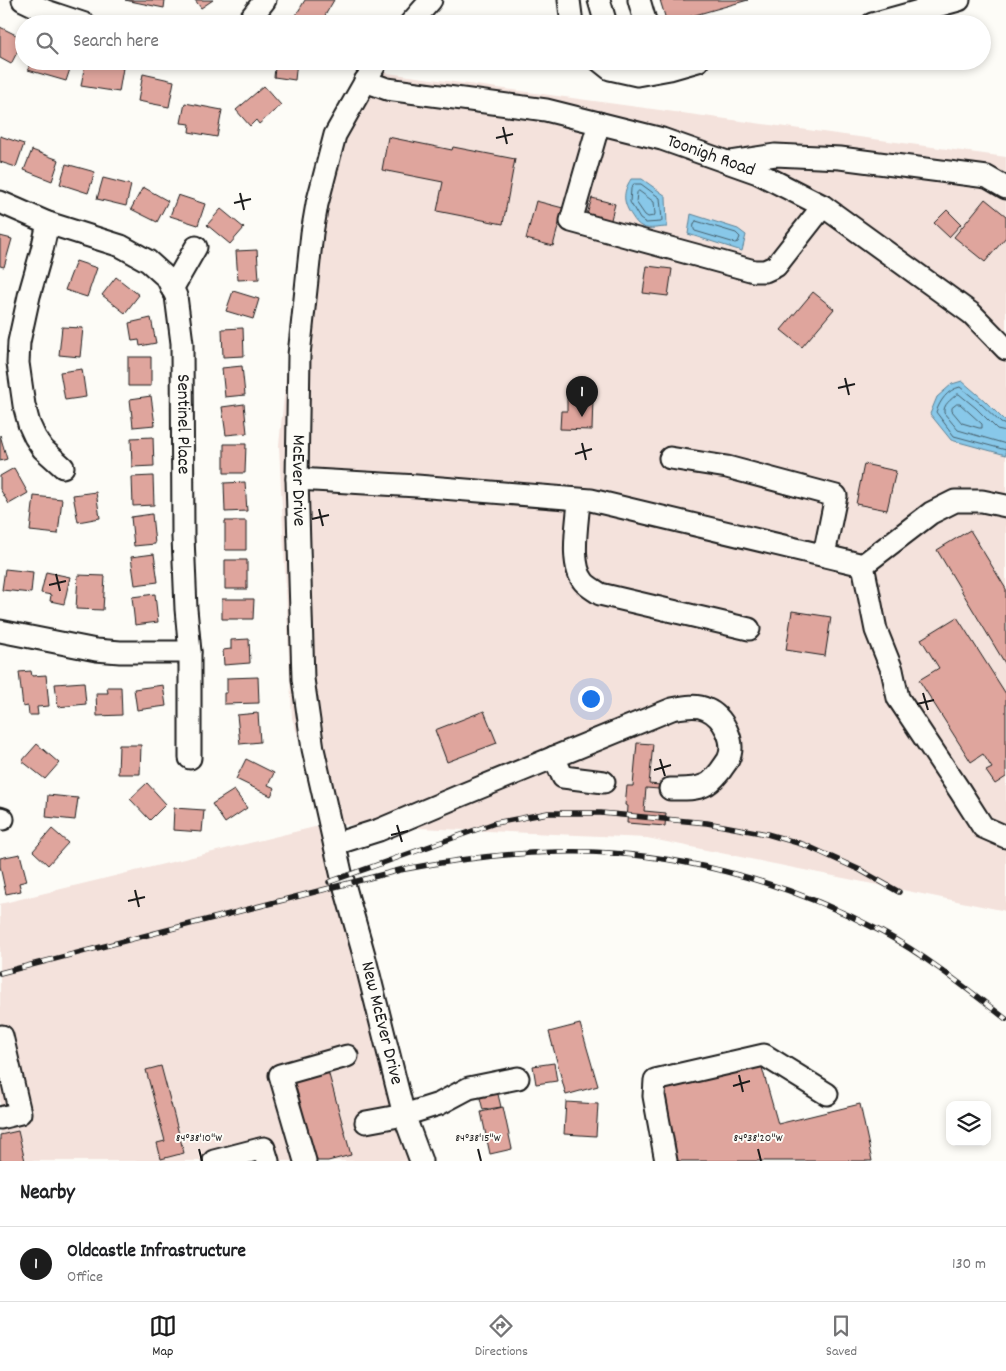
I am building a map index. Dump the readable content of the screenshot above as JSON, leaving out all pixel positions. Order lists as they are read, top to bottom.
{
  "streets": {
    "street": [
      "Toonigh Road",
      "Sentinel Place",
      "McEver Drive",
      "New McEver Drive"
    ]
  },
  "crossings": [
    ["Toonigh Road", "McEver Drive"],
    ["McEver Drive", "New McEver Drive"]
  ],
  "page": {
    "search": "Search here",
    "pins": "1",
    "heading": "Nearby",
    "list": [
      {
        "mark": "1",
        "name": "Oldcastle Infrastructure",
        "note": "Office",
        "value": "130 m"
      }
    ],
    "nav": ["Map", "Directions", "Saved"]
  },
  "coordinates": ["84°38'10\"W", "84°38'15\"W", "84°38'20\"W"]
}
